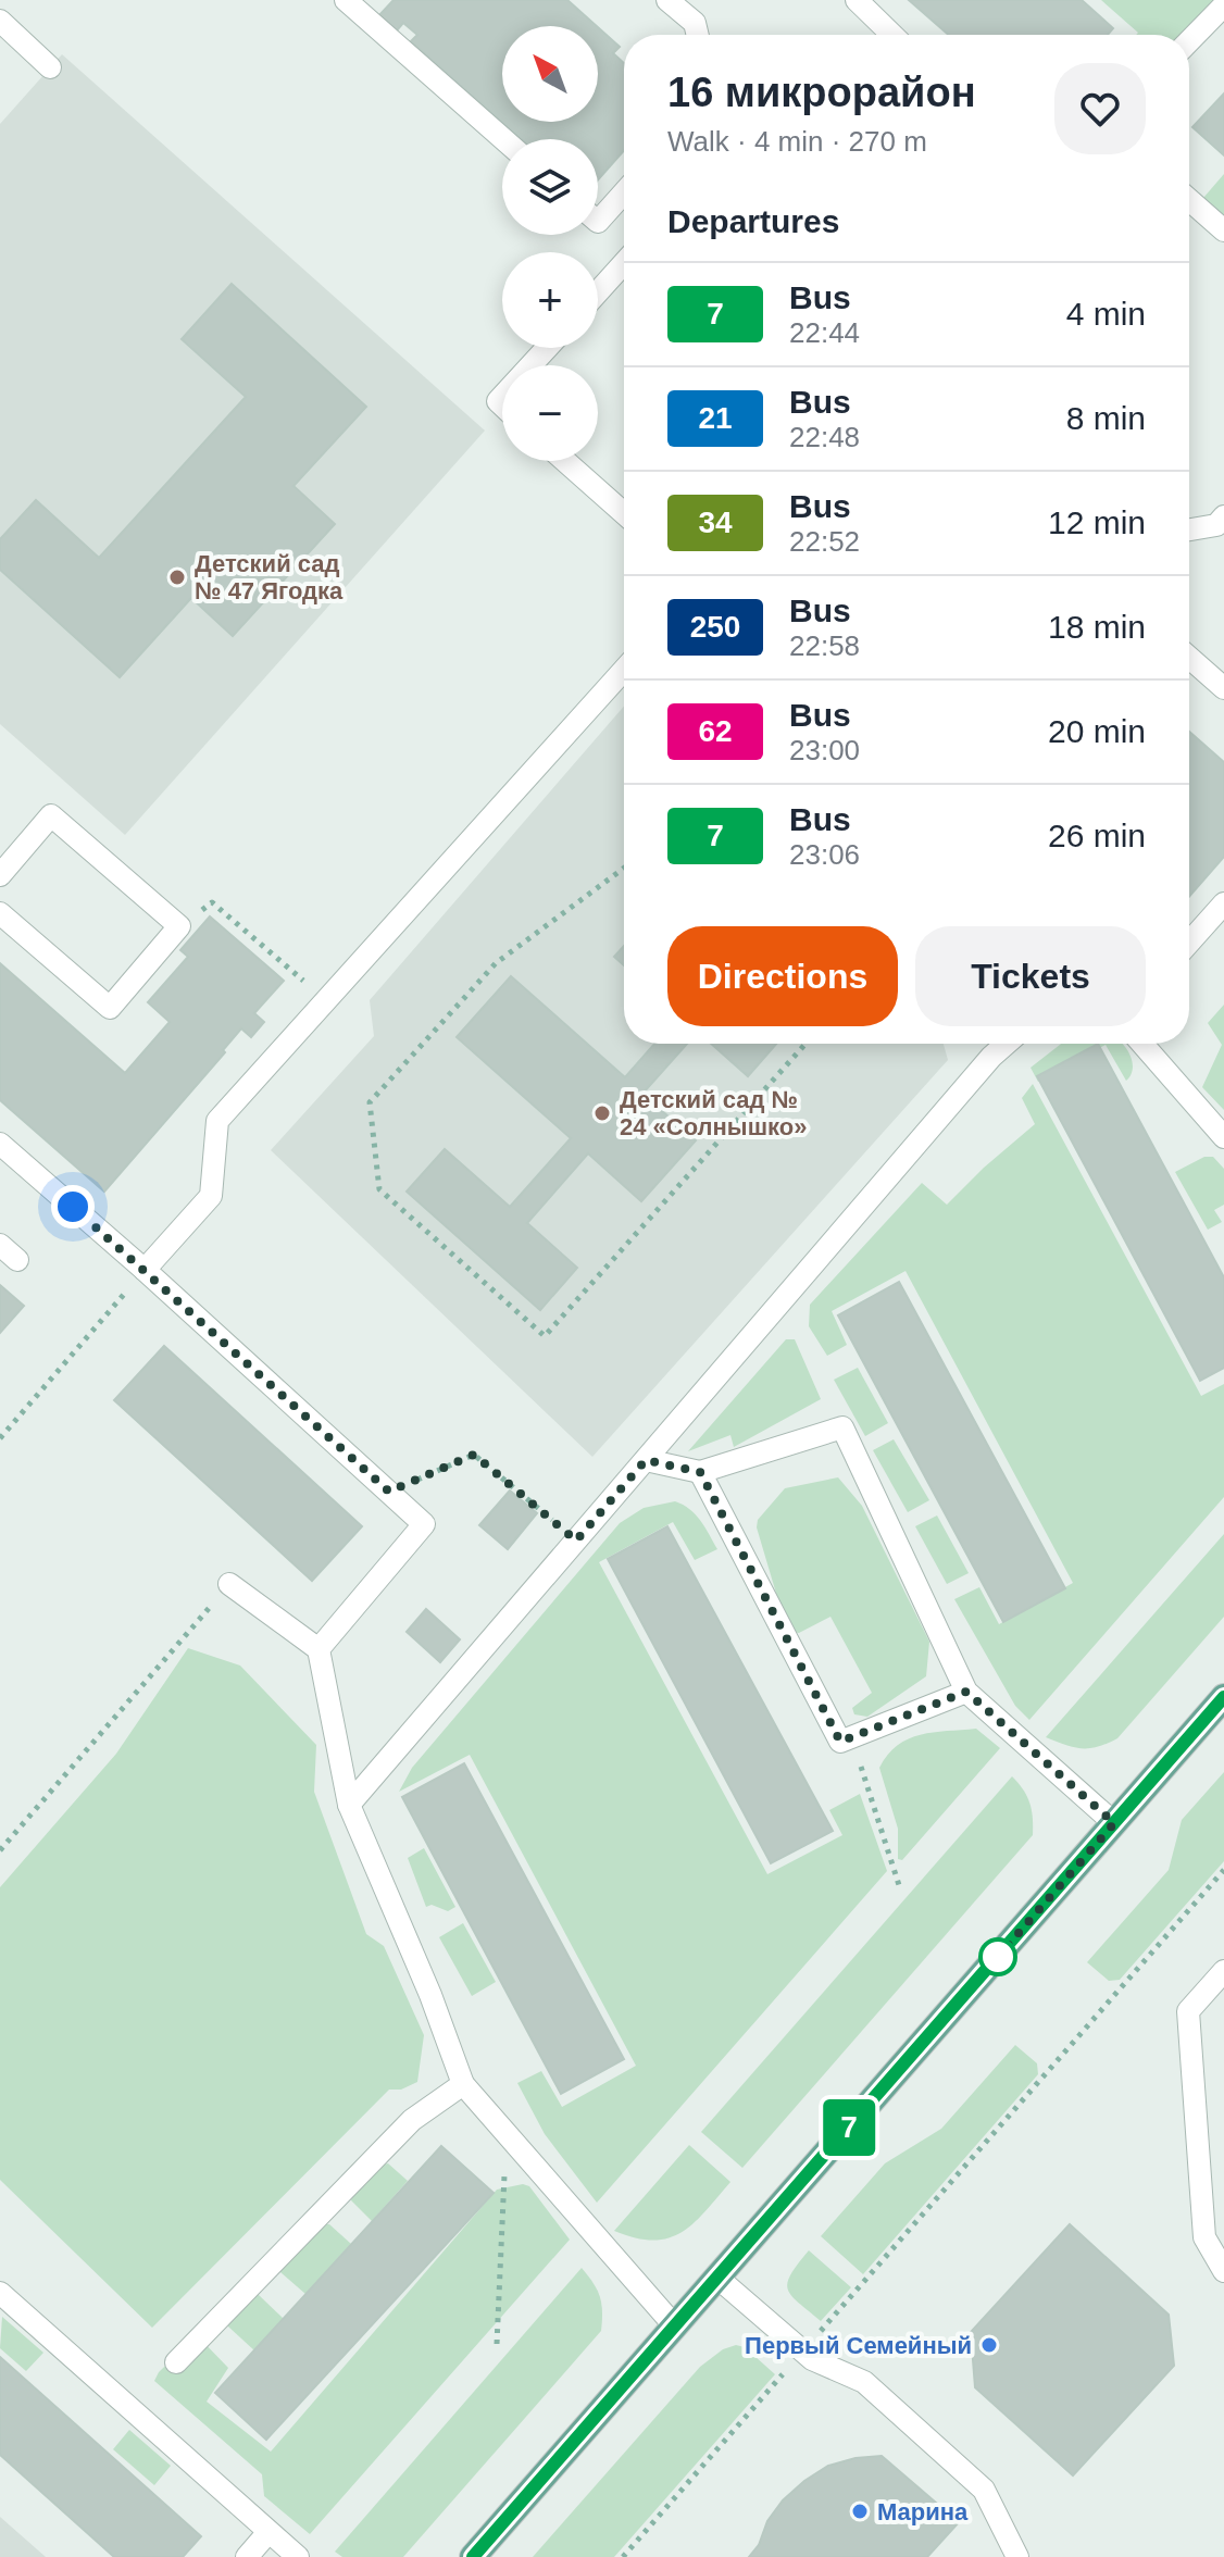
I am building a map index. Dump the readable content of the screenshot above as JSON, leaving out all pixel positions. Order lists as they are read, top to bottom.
{
  "places": [
    "Детский сад № 47 Ягодка",
    "Детский сад № 24 «Солнышко»",
    "Первый Семейный",
    "Марина"
  ],
  "lines": ["bus line 7"],
  "north": "top left",
  "page": {
    "on_map": "7",
    "map_buttons": ["+", "−"],
    "heading": [
      ["16 микрорайон", "Walk · 4 min · 270 m"],
      "Departures"
    ],
    "list": [
      {
        "mark": "7",
        "name": "Bus",
        "note": "22:44",
        "value": "4 min"
      },
      {
        "mark": "21",
        "name": "Bus",
        "note": "22:48",
        "value": "8 min"
      },
      {
        "mark": "34",
        "name": "Bus",
        "note": "22:52",
        "value": "12 min"
      },
      {
        "mark": "250",
        "name": "Bus",
        "note": "22:58",
        "value": "18 min"
      },
      {
        "mark": "62",
        "name": "Bus",
        "note": "23:00",
        "value": "20 min"
      },
      {
        "mark": "7",
        "name": "Bus",
        "note": "23:06",
        "value": "26 min"
      }
    ],
    "buttons": ["Directions", "Tickets"]
  }
}
